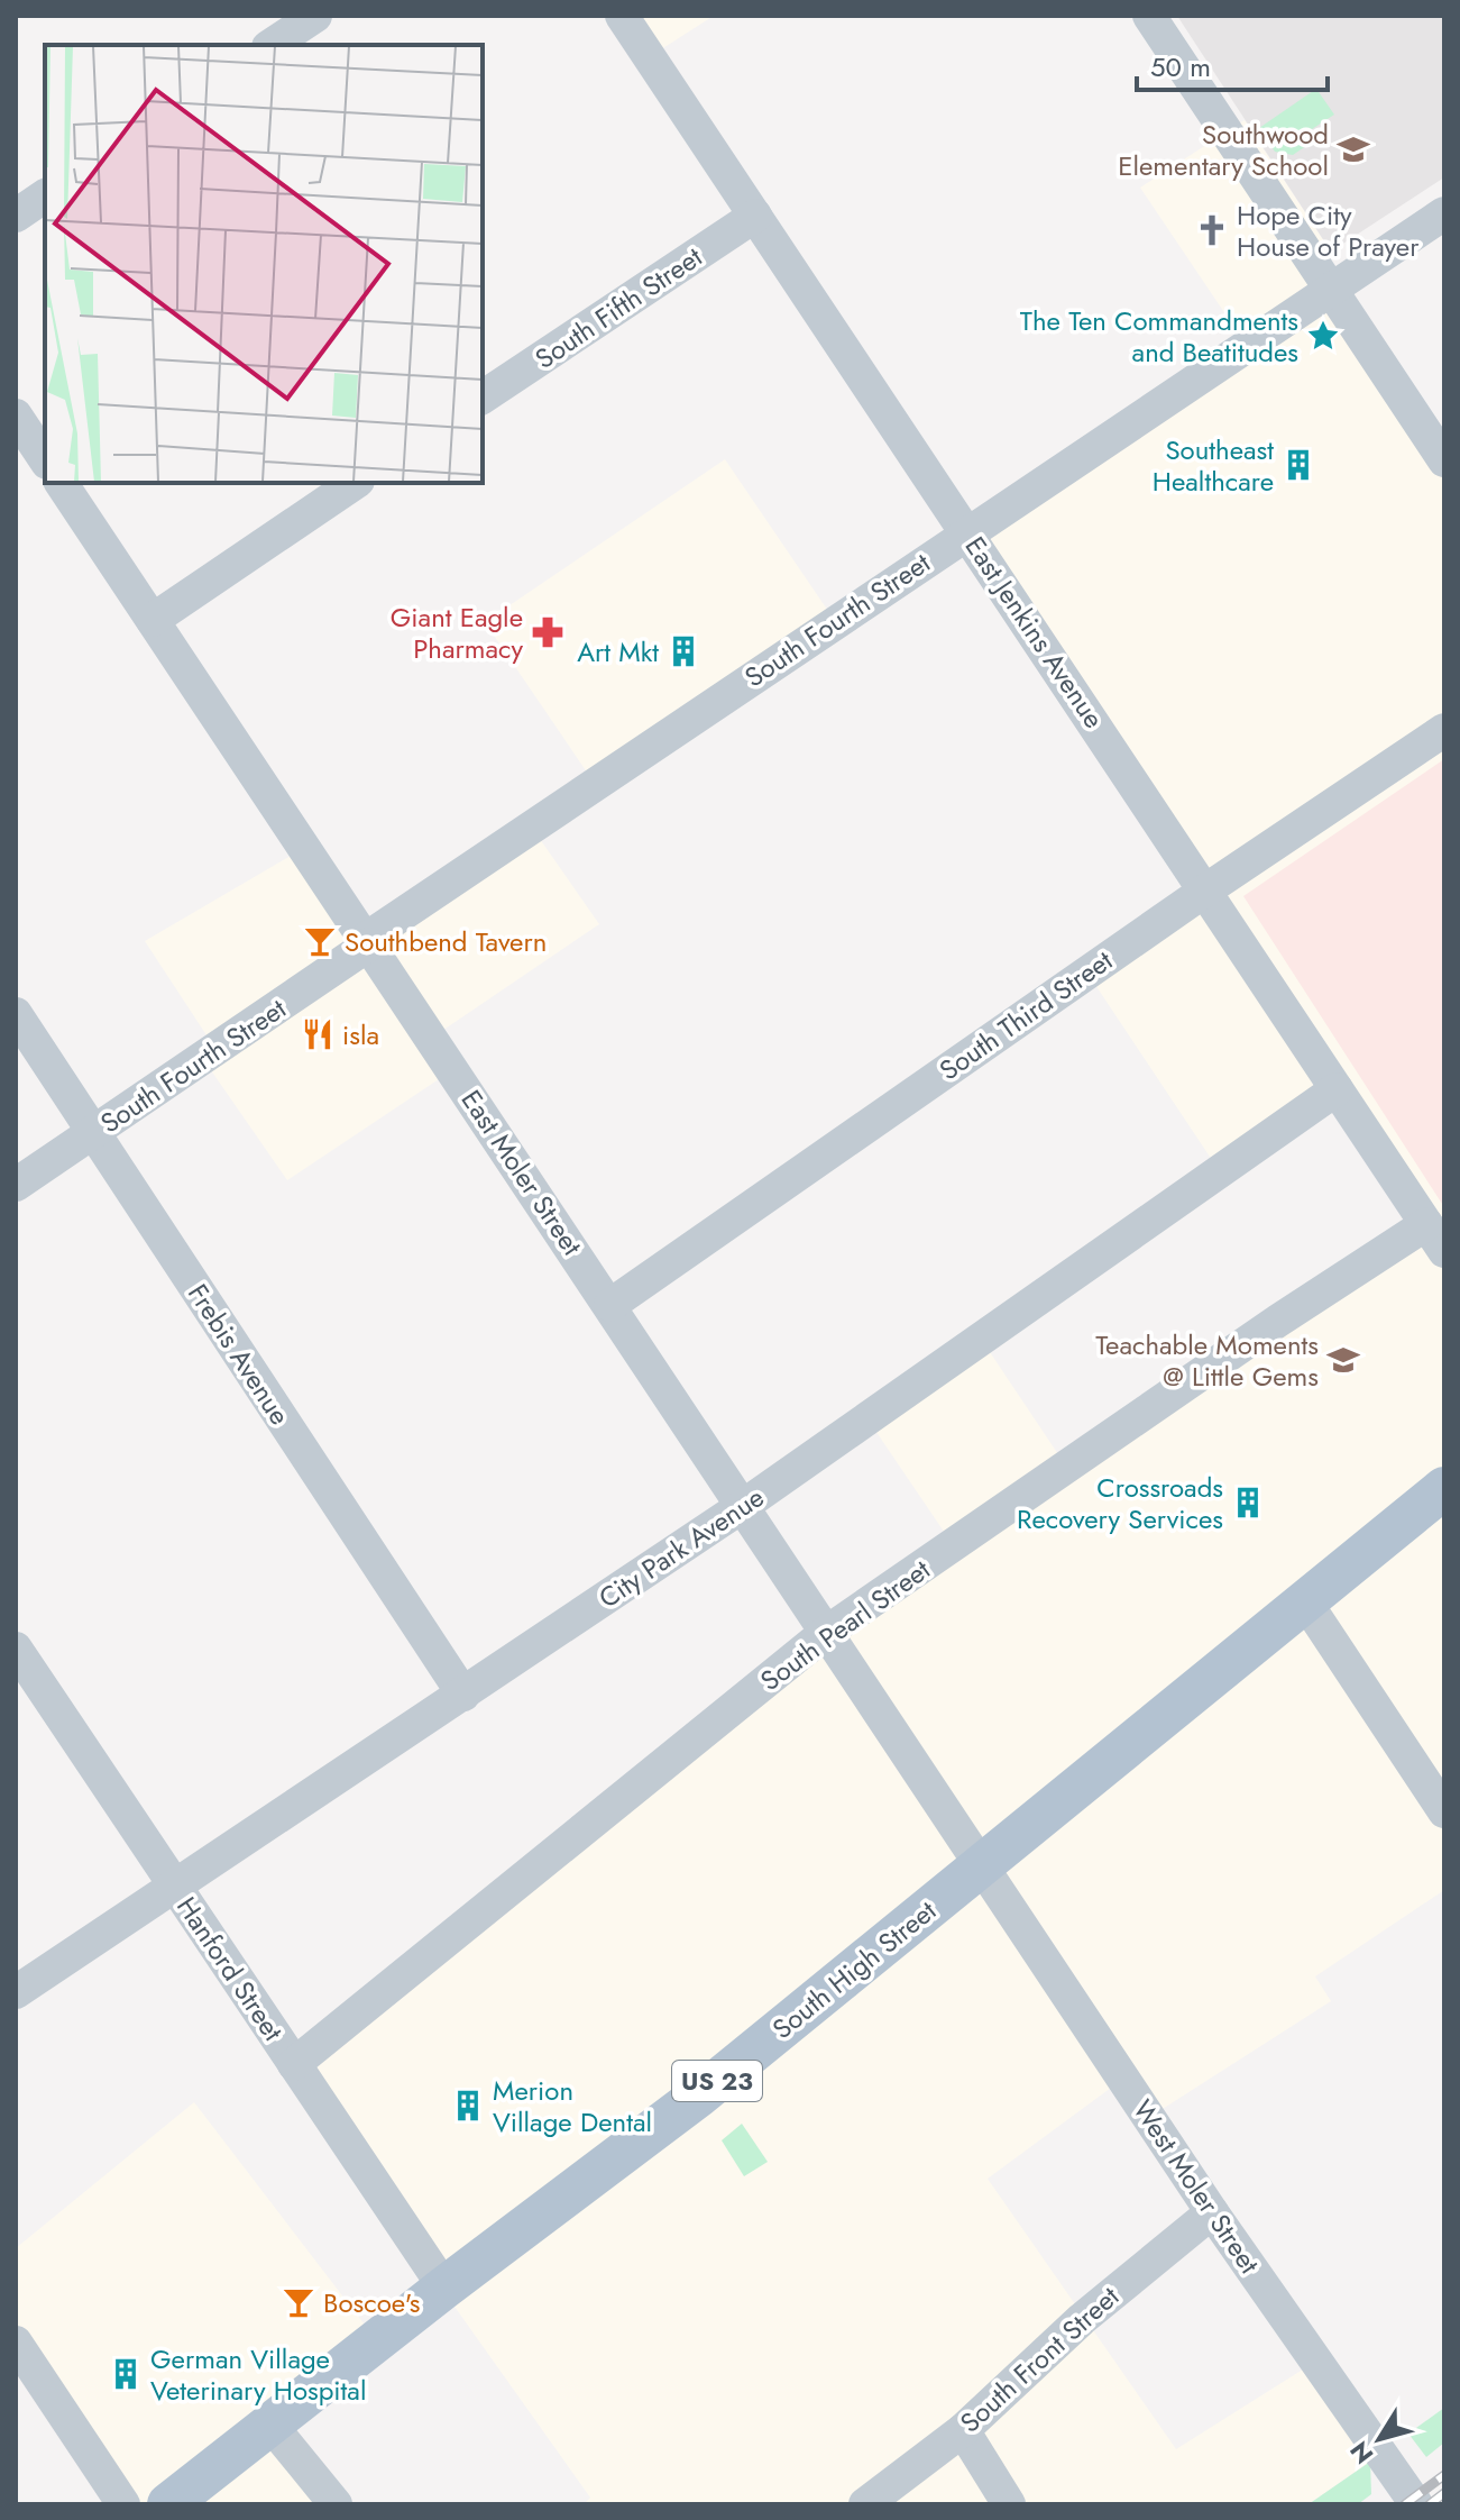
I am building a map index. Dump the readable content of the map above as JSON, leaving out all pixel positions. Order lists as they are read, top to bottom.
{
  "streets": {
    "main road": ["South High Street", "US 23"],
    "street": [
      "South Fifth Street",
      "South Fourth Street",
      "East Jenkins Avenue",
      "South Third Street",
      "East Moler Street",
      "Frebis Avenue",
      "City Park Avenue",
      "South Pearl Street",
      "Hanford Street",
      "West Moler Street",
      "South Front Street"
    ]
  },
  "crossings": [
    ["South Fifth Street", "East Jenkins Avenue"],
    ["South Fourth Street", "East Jenkins Avenue"],
    ["South Fourth Street", "East Moler Street"],
    ["South Fourth Street", "Frebis Avenue"],
    ["East Jenkins Avenue", "South Third Street"],
    ["East Jenkins Avenue", "City Park Avenue"],
    ["East Jenkins Avenue", "South Pearl Street"],
    ["South Third Street", "East Moler Street"],
    ["East Moler Street", "City Park Avenue"],
    ["East Moler Street", "South Pearl Street"],
    ["East Moler Street", "South High Street"],
    ["East Moler Street", "West Moler Street"],
    ["Frebis Avenue", "City Park Avenue"],
    ["City Park Avenue", "Hanford Street"],
    ["South Pearl Street", "Hanford Street"],
    ["Hanford Street", "South High Street"],
    ["South High Street", "West Moler Street"],
    ["West Moler Street", "South Front Street"]
  ],
  "places": {
    "school or university": ["Southwood Elementary School", "Teachable Moments @ Little Gems"],
    "church": ["Hope City House of Prayer"],
    "place": ["The Ten Commandments and Beatitudes"],
    "building": [
      "Southeast Healthcare",
      "Art Mkt",
      "Crossroads Recovery Services",
      "Merion Village Dental",
      "German Village Veterinary Hospital"
    ],
    "pharmacy": ["Giant Eagle Pharmacy"],
    "bar": ["Southbend Tavern", "Boscoe's"],
    "restaurant": ["isla"]
  },
  "scale_bar": "50 m",
  "north": "bottom left"
}
